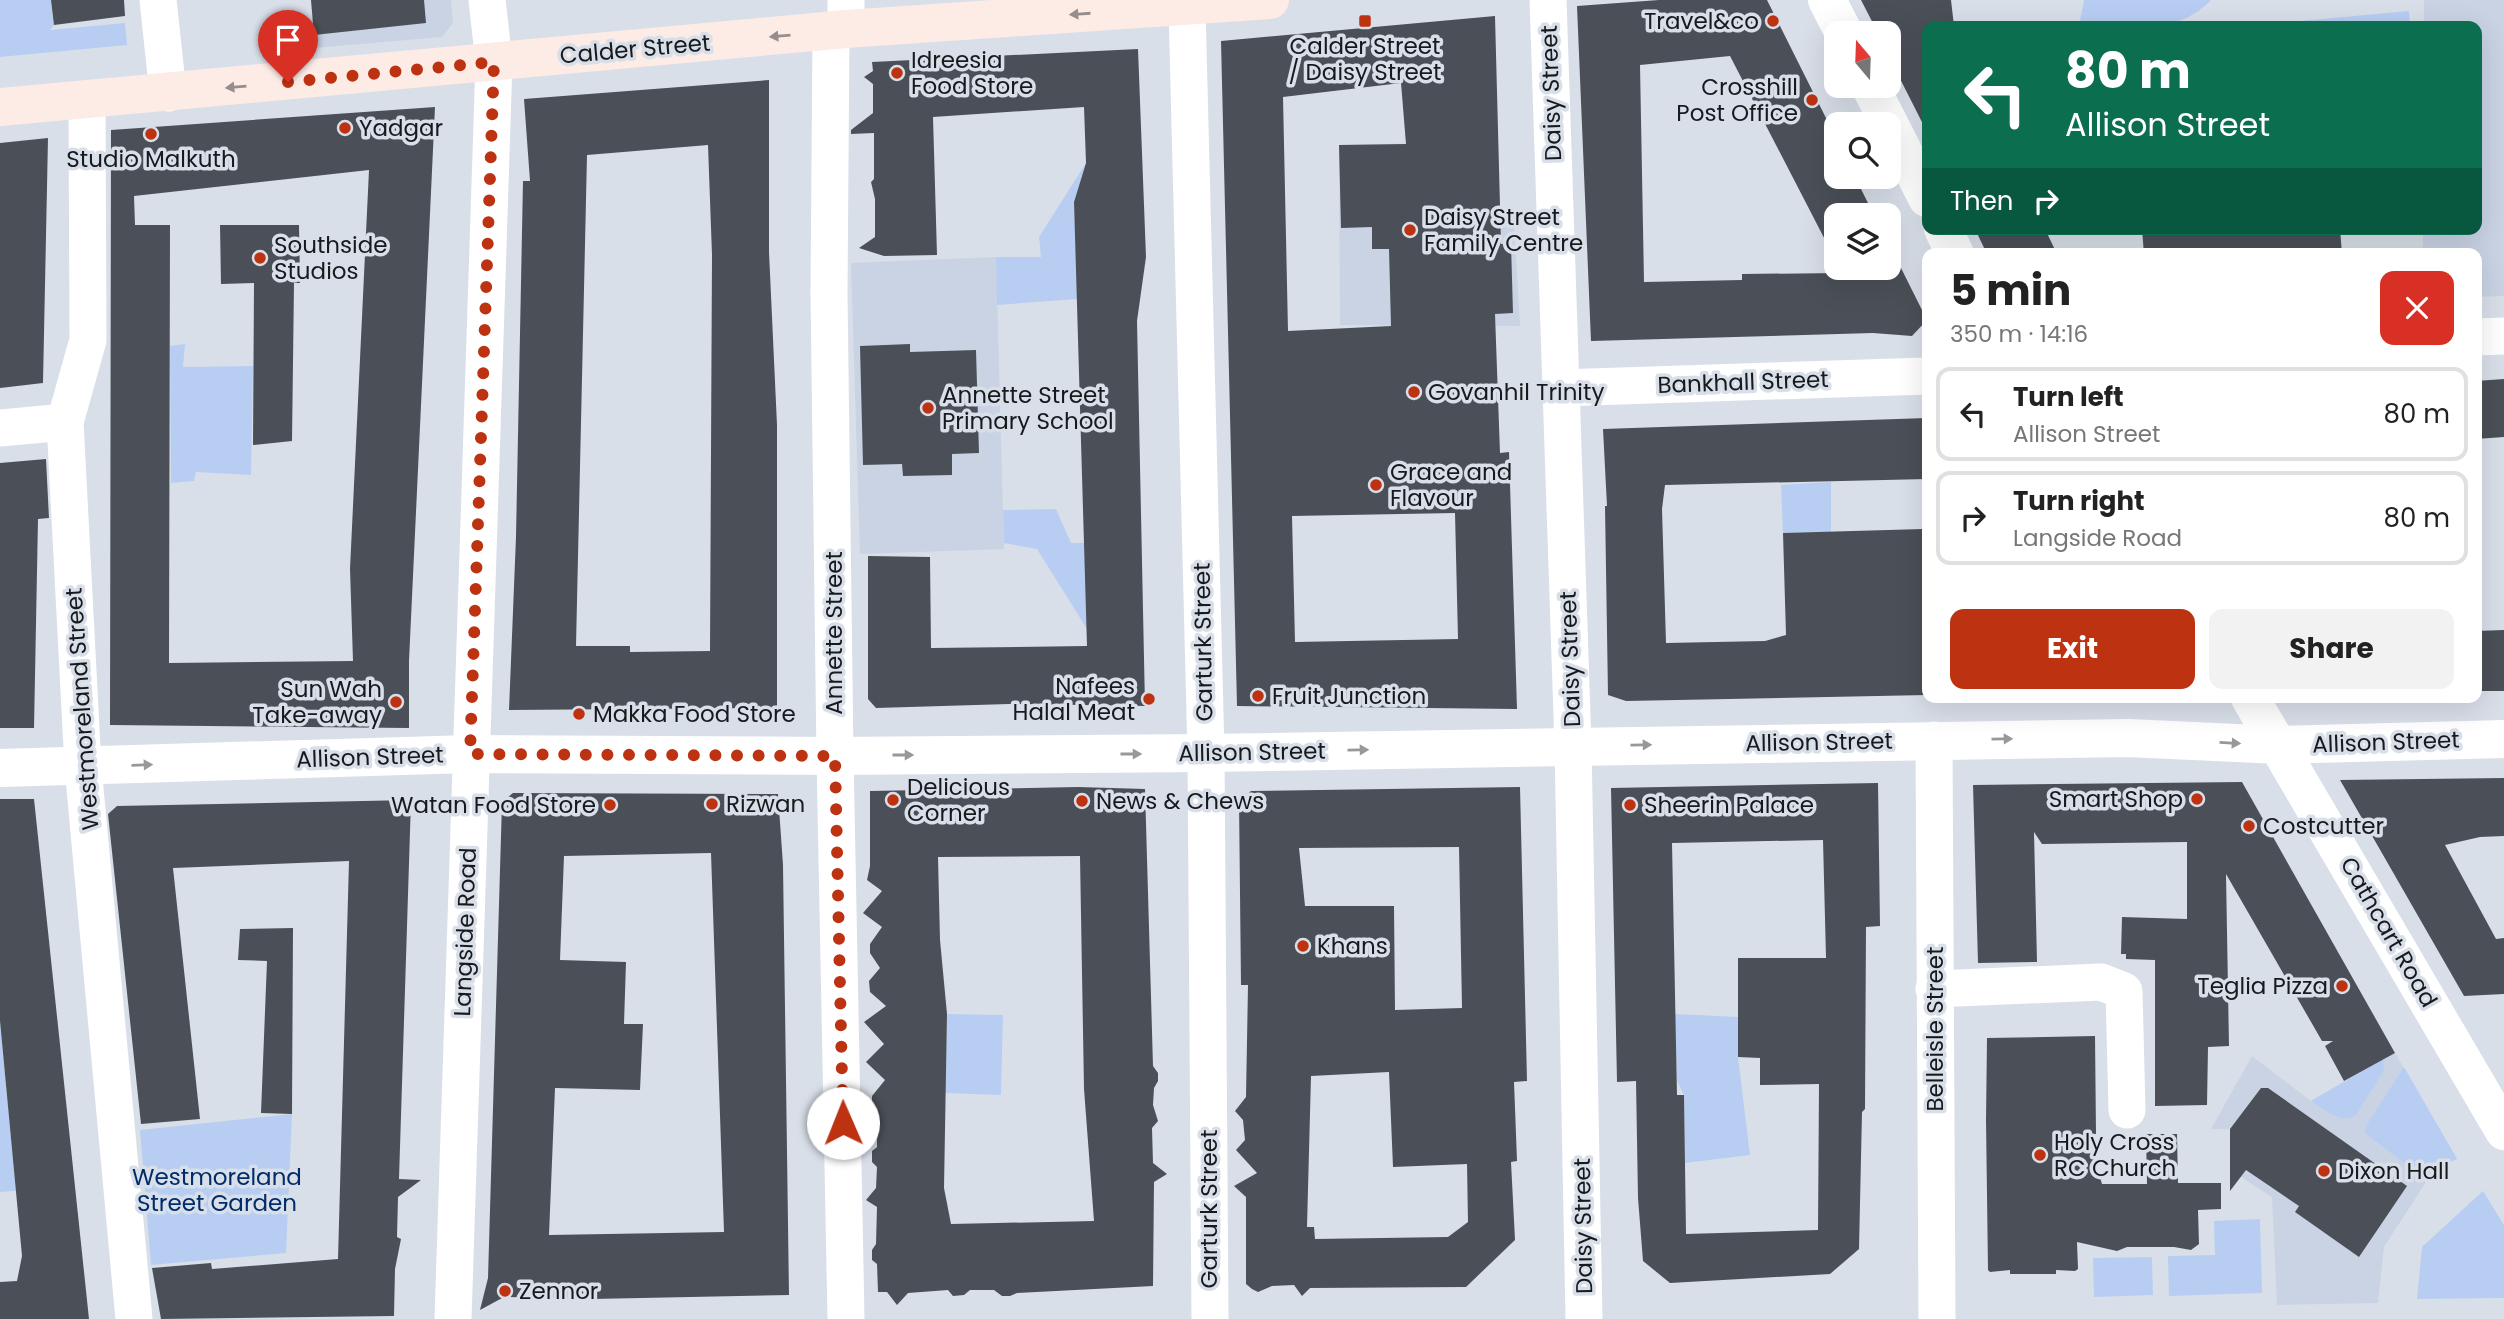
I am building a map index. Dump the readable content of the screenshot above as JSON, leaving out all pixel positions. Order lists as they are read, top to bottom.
{
  "streets": {
    "main road": ["Calder Street"],
    "street": [
      "Daisy Street",
      "Bankhall Street",
      "Annette Street",
      "Garturk Street",
      "Westmoreland Street",
      "Allison Street",
      "Langside Road",
      "Cathcart Road",
      "Belleisle Street"
    ]
  },
  "crossings": [
    ["Calder Street", "Annette Street"],
    ["Calder Street", "Garturk Street"],
    ["Calder Street", "Westmoreland Street"],
    ["Calder Street", "Langside Road"],
    ["Daisy Street", "Bankhall Street"],
    ["Daisy Street", "Allison Street"],
    ["Annette Street", "Allison Street"],
    ["Garturk Street", "Allison Street"],
    ["Westmoreland Street", "Allison Street"],
    ["Allison Street", "Langside Road"],
    ["Allison Street", "Cathcart Road"],
    ["Allison Street", "Belleisle Street"]
  ],
  "one_way": ["Calder Street", "Allison Street"],
  "parks": ["Westmoreland Street Garden"],
  "places": {
    "transit": ["Calder Street / Daisy Street"],
    "other": [
      "Travel&co",
      "Idreesia Food Store",
      "Crosshill Post Office",
      "Yadgar",
      "Studio Malkuth",
      "Daisy Street Family Centre",
      "Southside Studios",
      "Govanhil Trinity",
      "Annette Street Primary School",
      "Grace and Flavour",
      "Fruit Junction",
      "Nafees Halal Meat",
      "Sun Wah Take-away",
      "Makka Food Store",
      "Smart Shop",
      "Delicious Corner",
      "News & Chews",
      "Rizwan",
      "Watan Food Store",
      "Sheerin Palace",
      "Costcutter",
      "Khans",
      "Teglia Pizza",
      "Holy Cross RC Church",
      "Dixon Hall",
      "Zennor"
    ]
  },
  "north": "top",
  "page": {
    "turn": ["80 m", "Allison Street"],
    "then": "Then",
    "heading": ["5 min", "350 m · 14:16"],
    "list": [
      {
        "name": "Turn left",
        "note": "Allison Street",
        "value": "80 m"
      },
      {
        "name": "Turn right",
        "note": "Langside Road",
        "value": "80 m"
      }
    ],
    "buttons": ["Exit", "Share"]
  }
}
